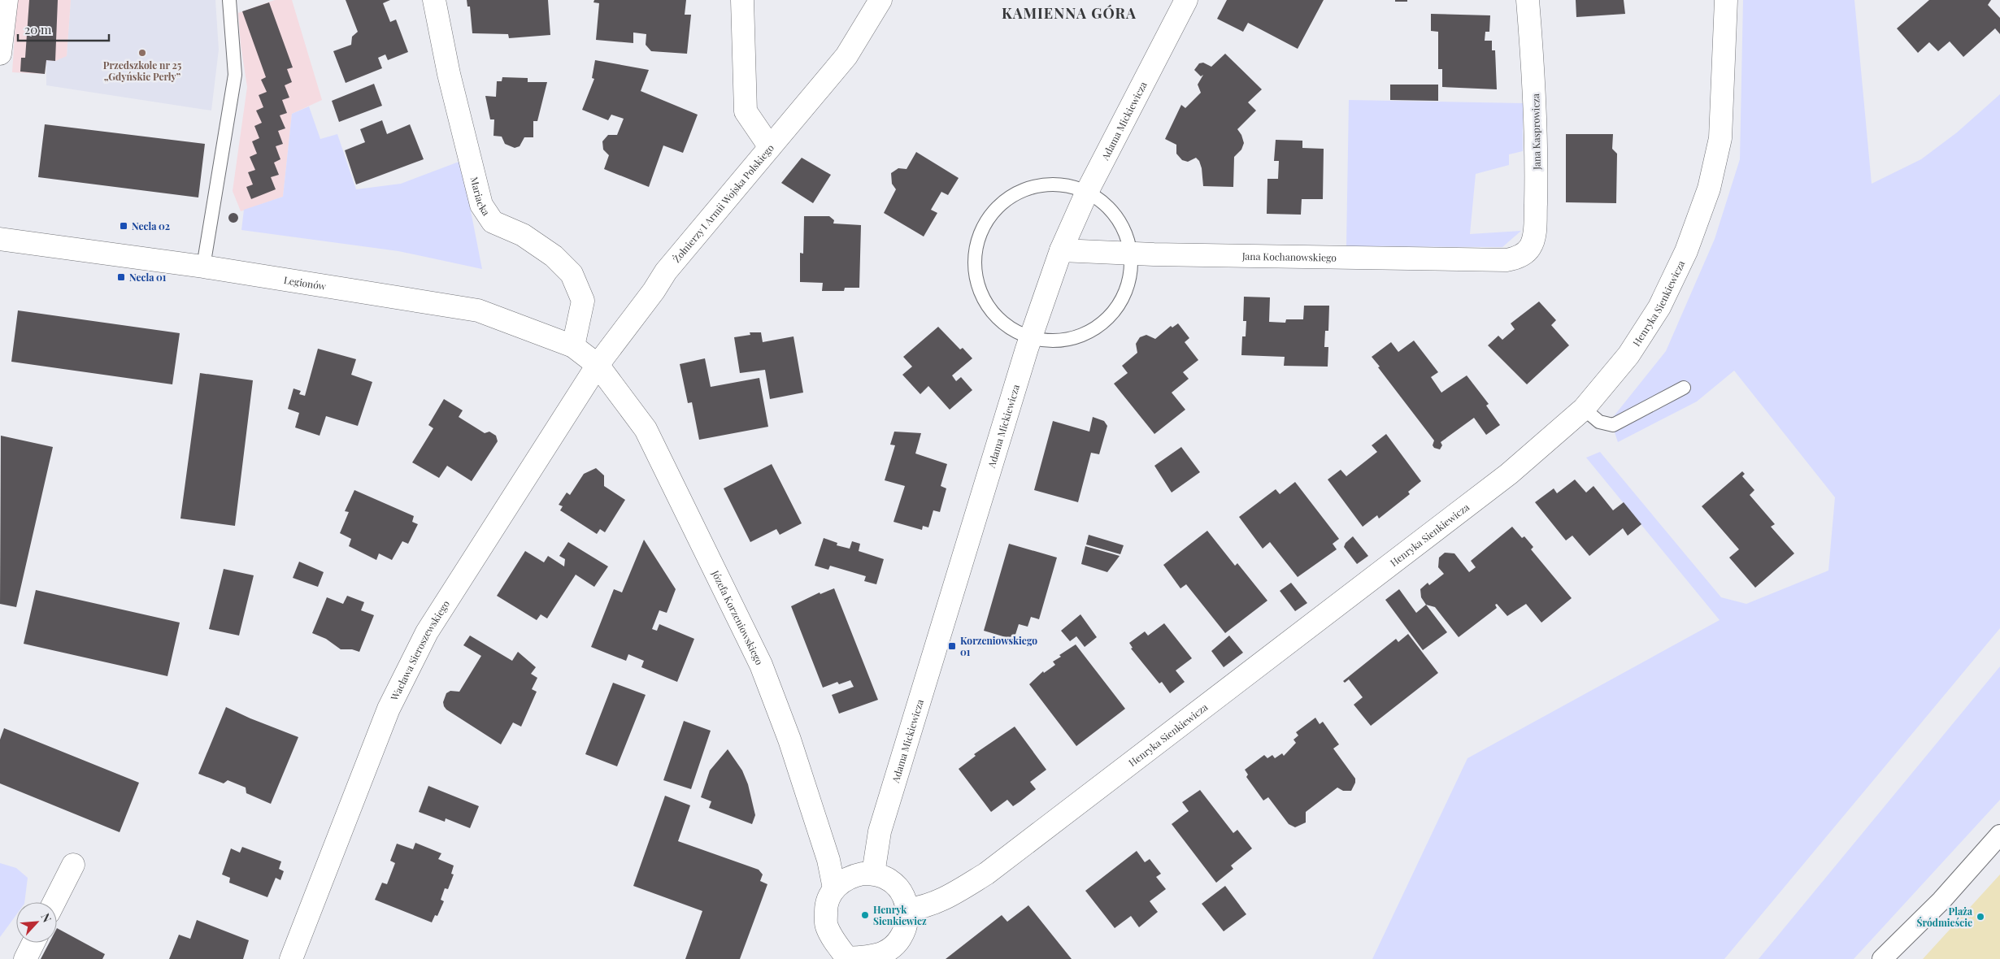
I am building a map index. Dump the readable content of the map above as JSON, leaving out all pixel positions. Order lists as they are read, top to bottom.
{
  "streets": {
    "street": [
      "Adama Mickiewicza",
      "Jana Kasprowicza",
      "Mariacka",
      "Żołnierzy I Armii Wojska Polskiego",
      "Jana Kochanowskiego",
      "Legionów",
      "Henryka Sienkiewicza",
      "Józefa Korzeniowskiego",
      "Wacława Sieroszewskiego"
    ]
  },
  "crossings": [
    ["Adama Mickiewicza", "Jana Kochanowskiego"],
    ["Adama Mickiewicza", "Henryka Sienkiewicza"],
    ["Adama Mickiewicza", "Józefa Korzeniowskiego"],
    ["Jana Kasprowicza", "Jana Kochanowskiego"],
    ["Mariacka", "Legionów"],
    ["Żołnierzy I Armii Wojska Polskiego", "Legionów"],
    ["Żołnierzy I Armii Wojska Polskiego", "Józefa Korzeniowskiego"],
    ["Żołnierzy I Armii Wojska Polskiego", "Wacława Sieroszewskiego"],
    ["Legionów", "Józefa Korzeniowskiego"],
    ["Legionów", "Wacława Sieroszewskiego"],
    ["Henryka Sienkiewicza", "Józefa Korzeniowskiego"],
    ["Józefa Korzeniowskiego", "Wacława Sieroszewskiego"]
  ],
  "districts": ["KAMIENNA GÓRA"],
  "places": {
    "other": ["Przedszkole nr 25 „Gdyńskie Perły”", "Henryk Sienkiewicz", "Plaża Śródmieście"],
    "transit": ["Necla 02", "Necla 01", "Korzeniowskiego 01"]
  },
  "scale_bar": "20 m",
  "north": "top right"
}
